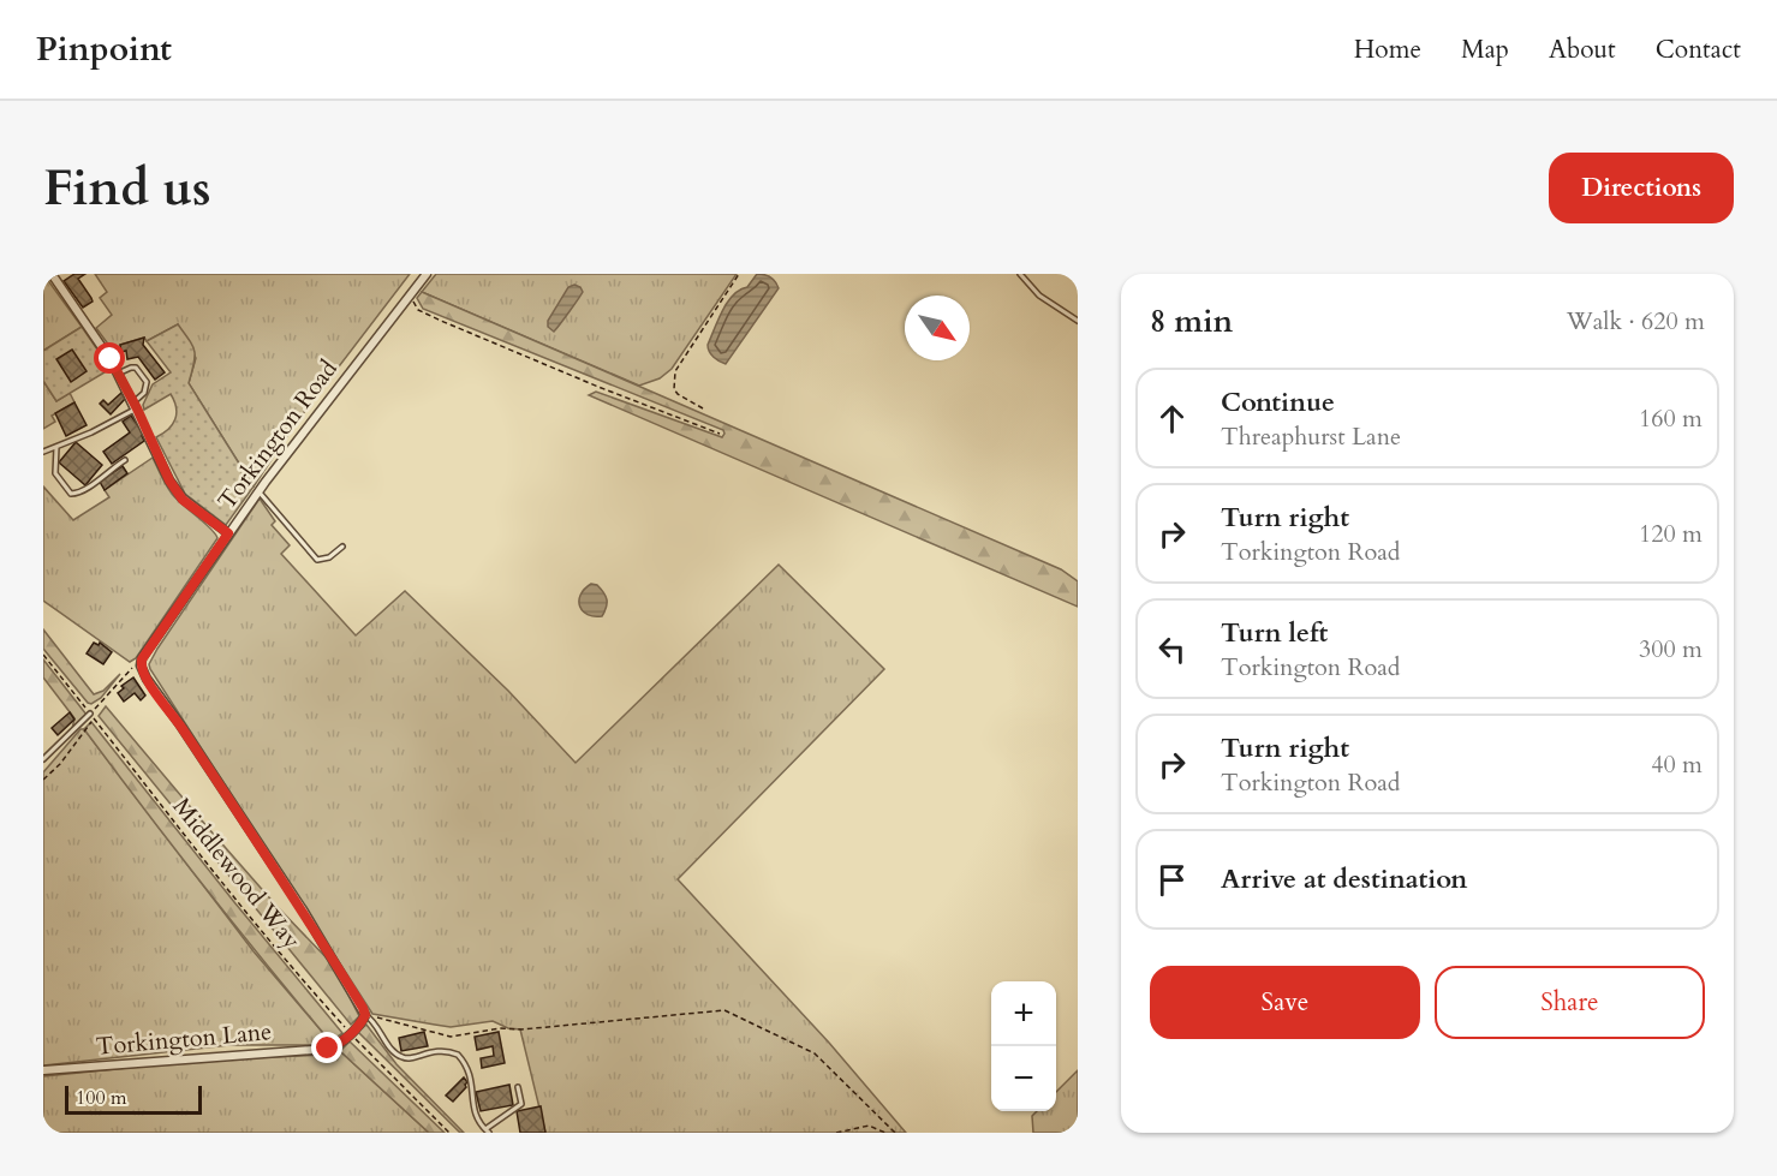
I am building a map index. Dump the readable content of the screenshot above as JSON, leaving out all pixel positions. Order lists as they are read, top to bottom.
{
  "streets": {
    "street": ["Torkington Road", "Torkington Lane"],
    "path": ["Middlewood Way"]
  },
  "scale_bar": "100 m",
  "north": "bottom right",
  "page": {
    "header": "Pinpoint",
    "nav": [
      "Home",
      "Map",
      "About",
      "Contact"
    ],
    "buttons": [
      "Directions",
      ["Save", "Share"]
    ],
    "title": "Find us",
    "heading": ["8 min", "Walk · 620 m"],
    "list": [
      ["Continue", "Threaphurst Lane", "160 m"],
      ["Turn right", "Torkington Road", "120 m"],
      ["Turn left", "Torkington Road", "300 m"],
      ["Turn right", "Torkington Road", "40 m"],
      "Arrive at destination"
    ],
    "map_buttons": ["+", "−"],
    "scale": "100 m"
  }
}
